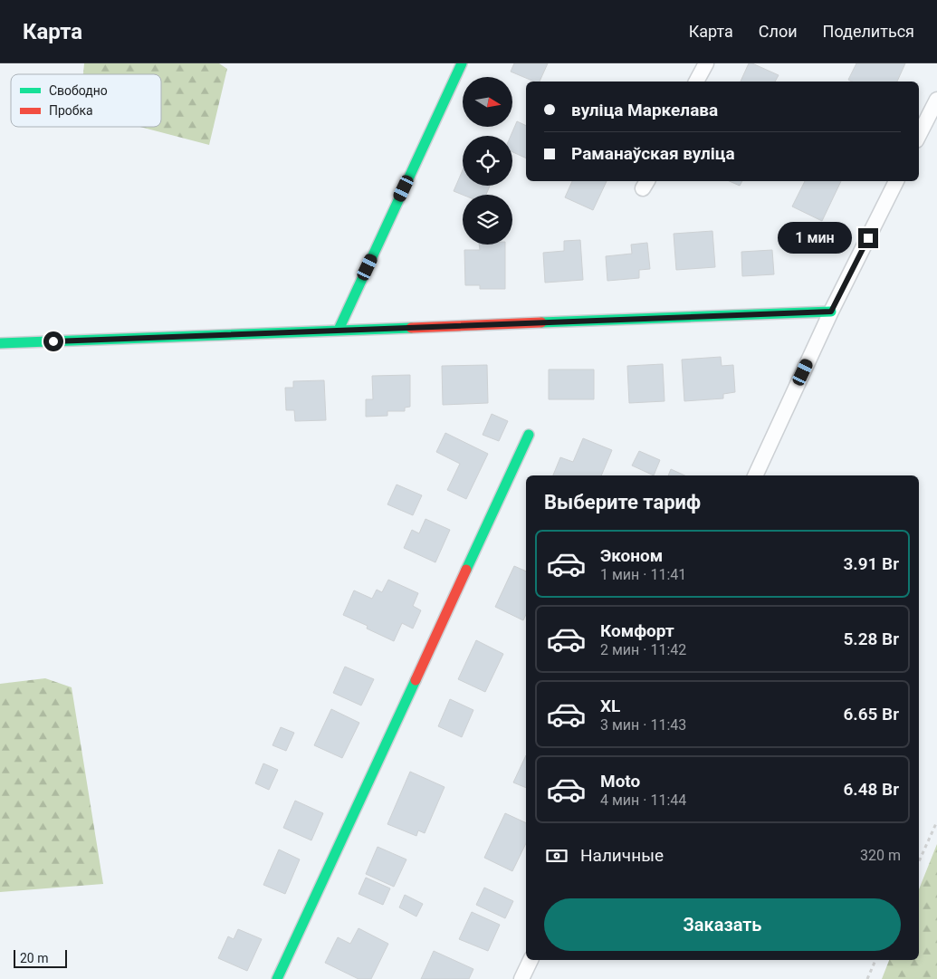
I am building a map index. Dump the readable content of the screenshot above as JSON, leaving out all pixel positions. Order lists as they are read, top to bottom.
{
  "legend": ["Свободно", "Пробка"],
  "scale_bar": "20 m",
  "north": "right",
  "page": {
    "header": "Карта",
    "nav": ["Карта", "Слои", "Поделиться"],
    "banner": ["вуліца Маркелава", "Раманаўская вуліца"],
    "bubble": "1 мин",
    "heading": "Выберите тариф",
    "list": [
      {
        "name": "Эконом",
        "note": "1 мин · 11:41",
        "value": "3.91 Br"
      },
      {
        "name": "Комфорт",
        "note": "2 мин · 11:42",
        "value": "5.28 Br"
      },
      {
        "name": "XL",
        "note": "3 мин · 11:43",
        "value": "6.65 Br"
      },
      {
        "name": "Moto",
        "note": "4 мин · 11:44",
        "value": "6.48 Br"
      }
    ],
    "pay": ["Наличные", "320 m"],
    "buttons": "Заказать",
    "scale": "20 m"
  }
}
